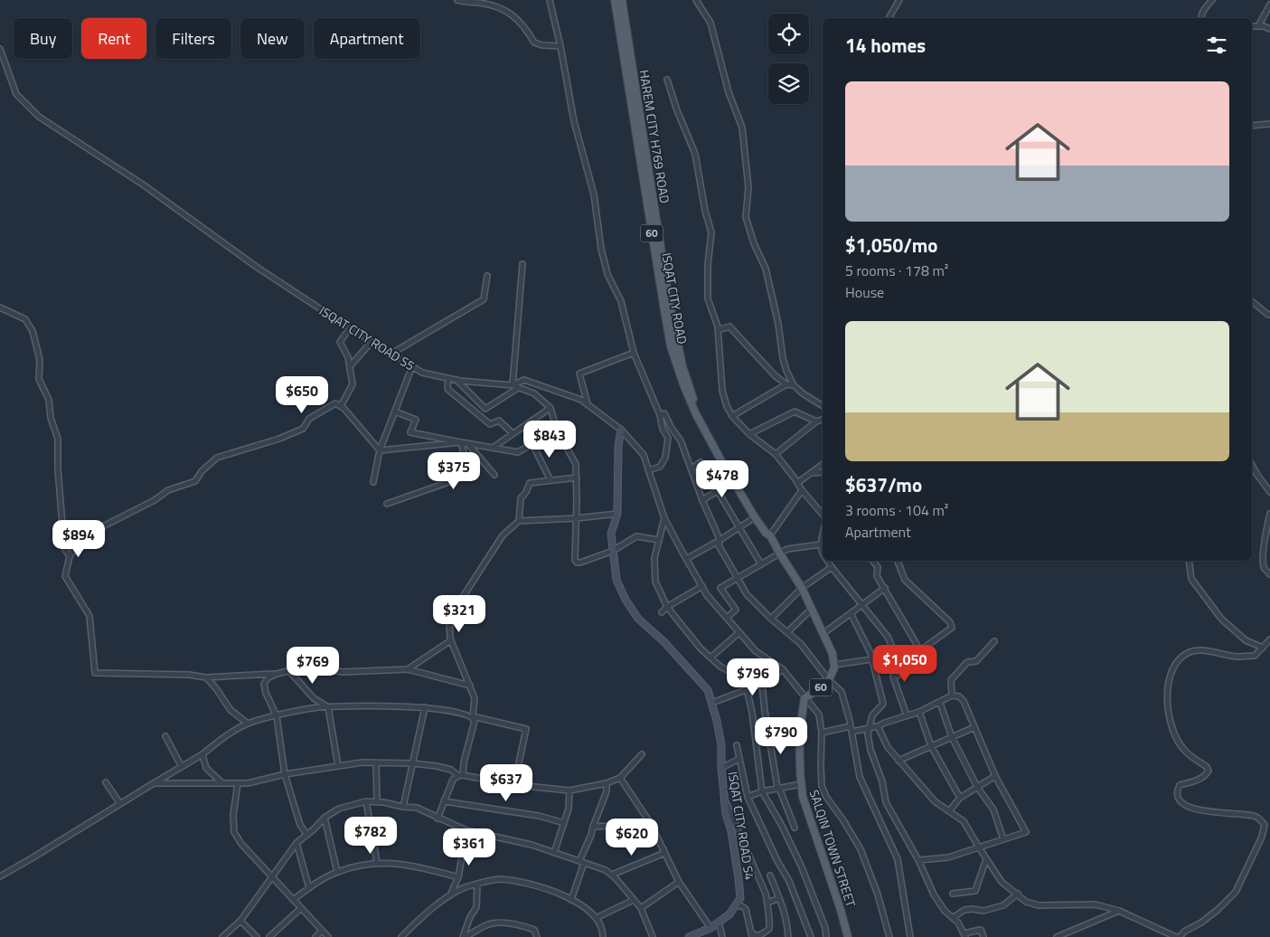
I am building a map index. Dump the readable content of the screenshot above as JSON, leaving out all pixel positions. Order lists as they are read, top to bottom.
{
  "streets": {
    "main road": [
      "HAREM CITY H769 ROAD",
      "60",
      "ISQAT CITY ROAD",
      "SALQIN TOWN STREET"
    ],
    "street": ["ISQAT CITY ROAD S5", "ISQAT CITY ROAD S4"]
  },
  "crossings": [
    ["HAREM CITY H769 ROAD", "60"],
    ["HAREM CITY H769 ROAD", "ISQAT CITY ROAD"],
    ["60", "ISQAT CITY ROAD"],
    ["60", "ISQAT CITY ROAD S5"],
    ["60", "SALQIN TOWN STREET"],
    ["ISQAT CITY ROAD S5", "ISQAT CITY ROAD S4"],
    ["ISQAT CITY ROAD S5", "SALQIN TOWN STREET"]
  ],
  "page": {
    "chip": [
      "Buy",
      "Rent",
      "Filters",
      "New",
      "Apartment"
    ],
    "heading": "14 homes",
    "list": [
      {
        "name": "$1,050/mo",
        "note": "5 rooms · 178 m² · House"
      },
      {
        "name": "$637/mo",
        "note": "3 rooms · 104 m² · Apartment"
      }
    ],
    "price": [
      "$650",
      "$843",
      "$375",
      "$478",
      "$894",
      "$321",
      "$1,050",
      "$769",
      "$796",
      "$790",
      "$637",
      "$782",
      "$620",
      "$361"
    ]
  }
}
